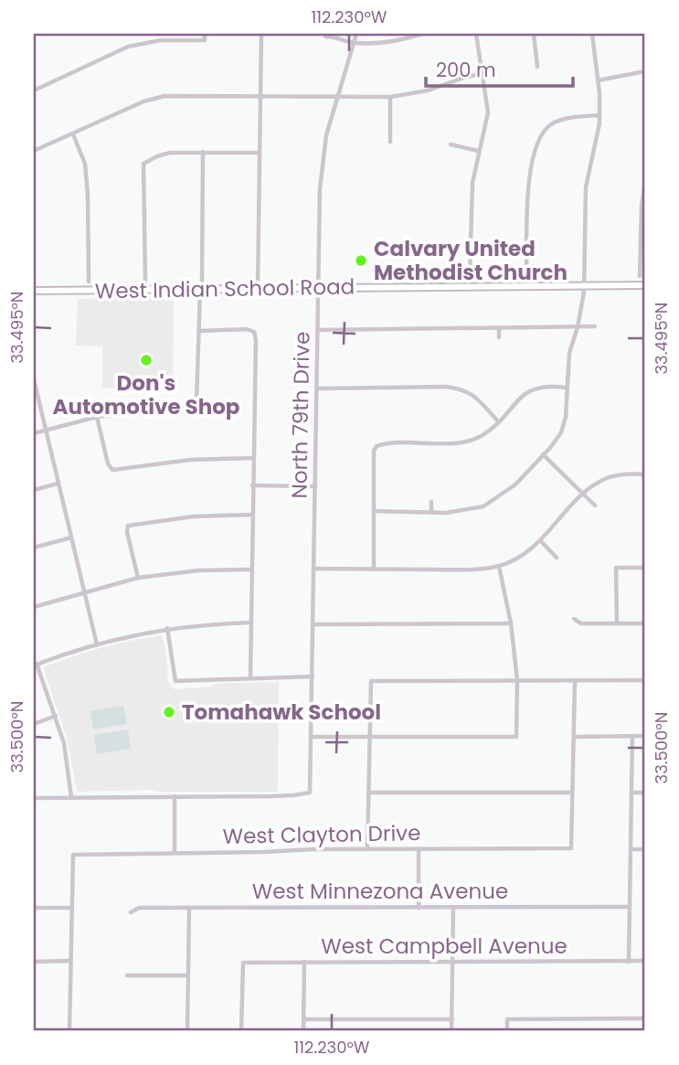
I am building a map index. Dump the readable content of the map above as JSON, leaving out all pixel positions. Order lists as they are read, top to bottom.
{
  "streets": {
    "main road": ["West Indian School Road"],
    "street": [
      "North 79th Drive",
      "West Clayton Drive",
      "West Minnezona Avenue",
      "West Campbell Avenue"
    ]
  },
  "crossings": [
    ["West Indian School Road", "North 79th Drive"]
  ],
  "places": ["Calvary United Methodist Church", "Don's Automotive Shop", "Tomahawk School"],
  "scale_bar": "200 m",
  "coordinates": ["112.230°W", "33.495°N", "33.500°N"]
}
